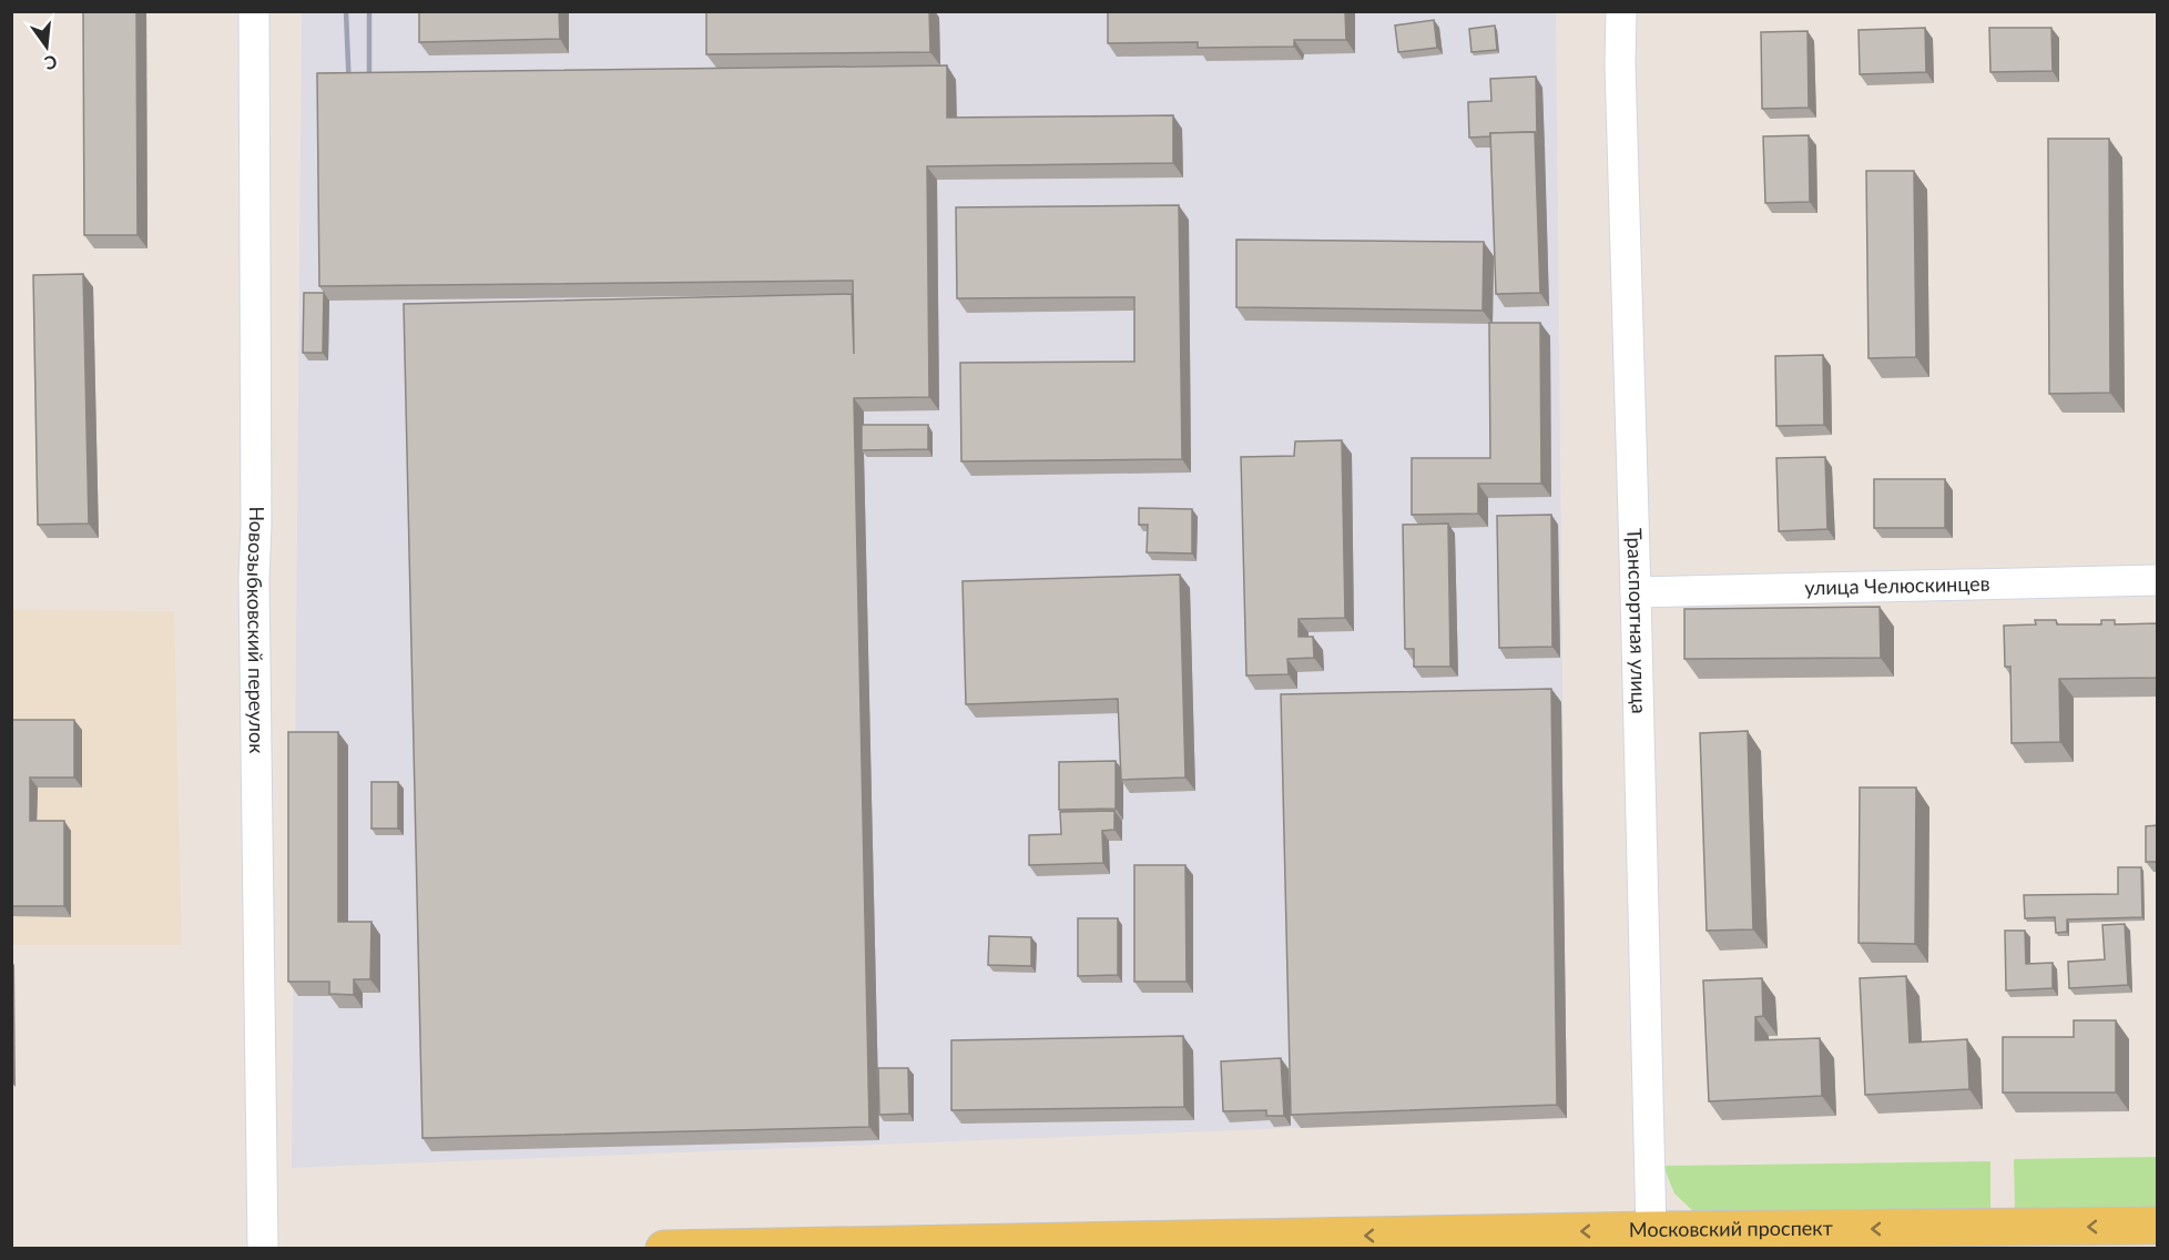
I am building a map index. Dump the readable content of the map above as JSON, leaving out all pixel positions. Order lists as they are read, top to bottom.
{
  "streets": {
    "main road": ["Московский проспект"],
    "street": ["улица Челюскинцев", "Транспортная улица", "Новозыбковский переулок"]
  },
  "crossings": [
    ["улица Челюскинцев", "Транспортная улица"],
    ["Транспортная улица", "Московский проспект"]
  ],
  "one_way": ["Московский проспект"],
  "north": "bottom"
}
